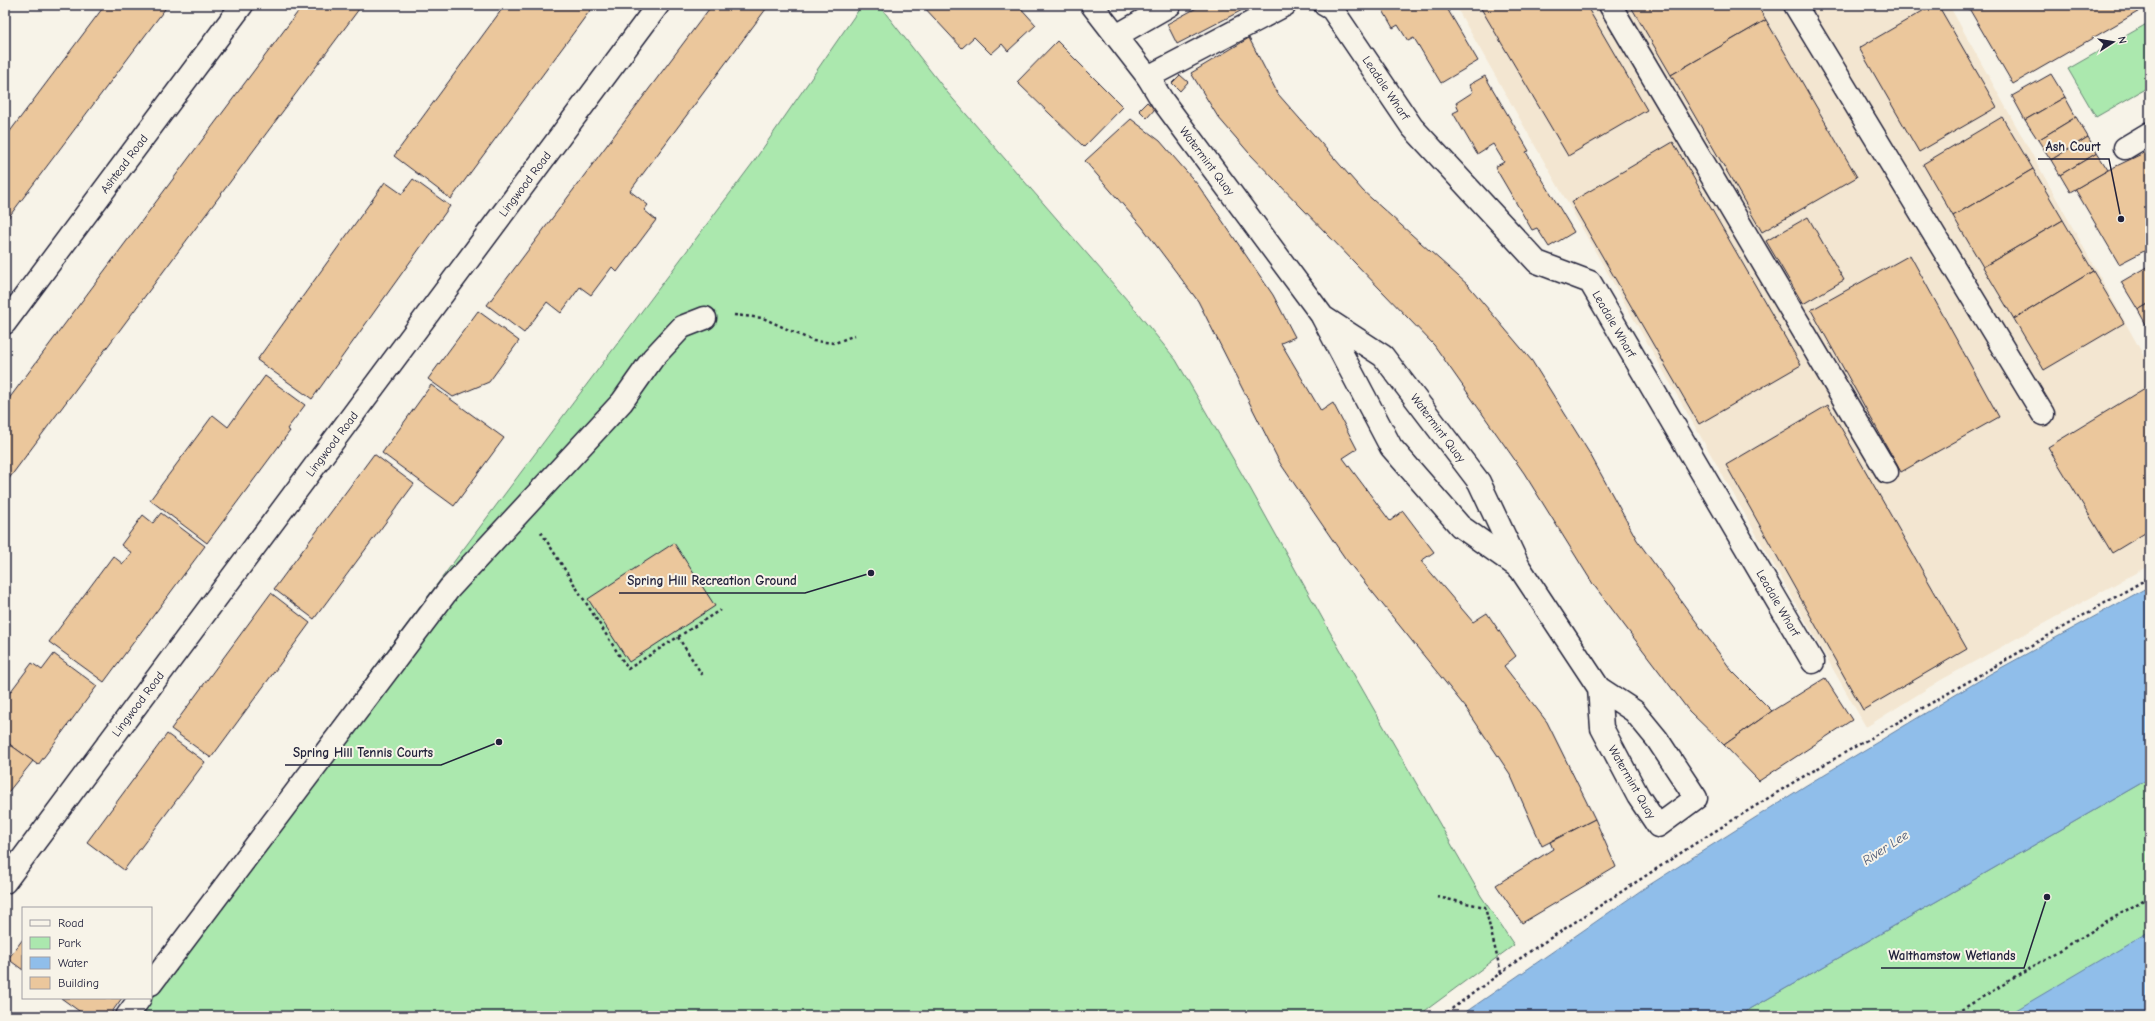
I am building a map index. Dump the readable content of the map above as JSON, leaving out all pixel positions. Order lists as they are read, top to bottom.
{
  "streets": {
    "street": [
      "Leadale Wharf",
      "Watermint Quay",
      "Ashtead Road",
      "Lingwood Road"
    ]
  },
  "water": ["River Lee"],
  "places": [
    "Ash Court",
    "Spring Hill Recreation Ground",
    "Spring Hill Tennis Courts",
    "Walthamstow Wetlands"
  ],
  "legend": [
    "Road",
    "Park",
    "Water",
    "Building"
  ],
  "north": "right"
}
